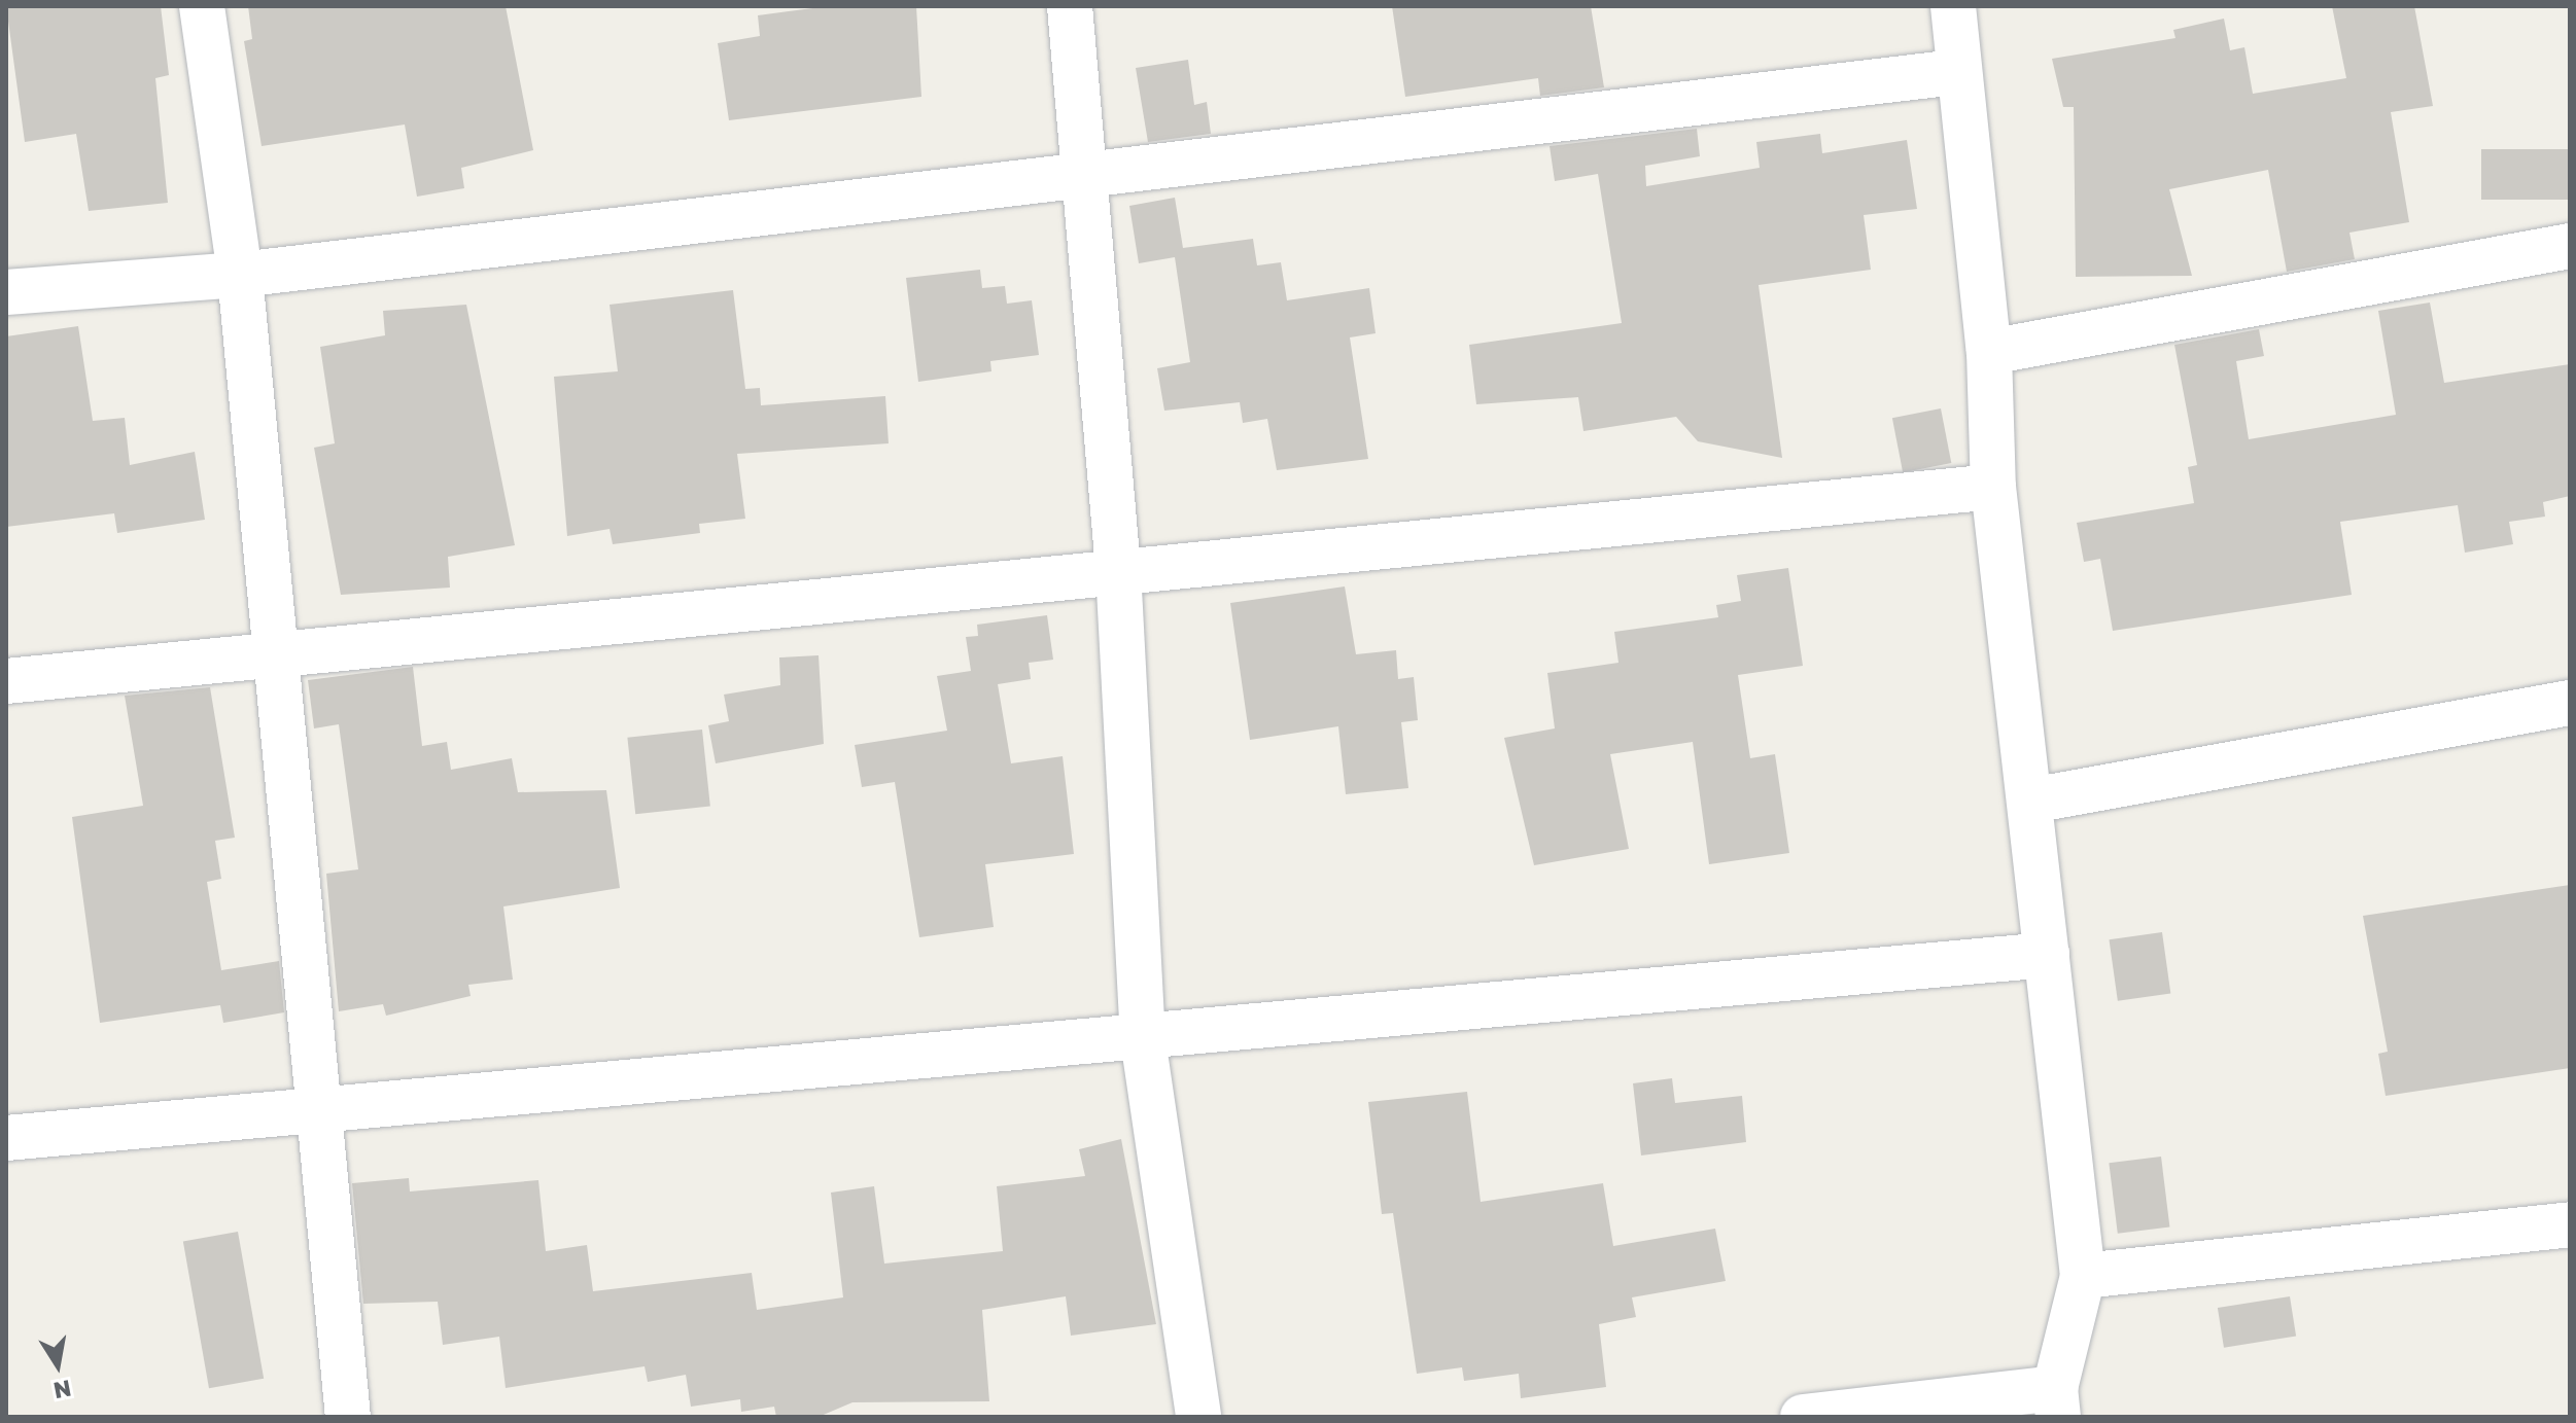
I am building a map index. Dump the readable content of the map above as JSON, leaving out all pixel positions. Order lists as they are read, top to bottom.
{
  "north": "bottom"
}
